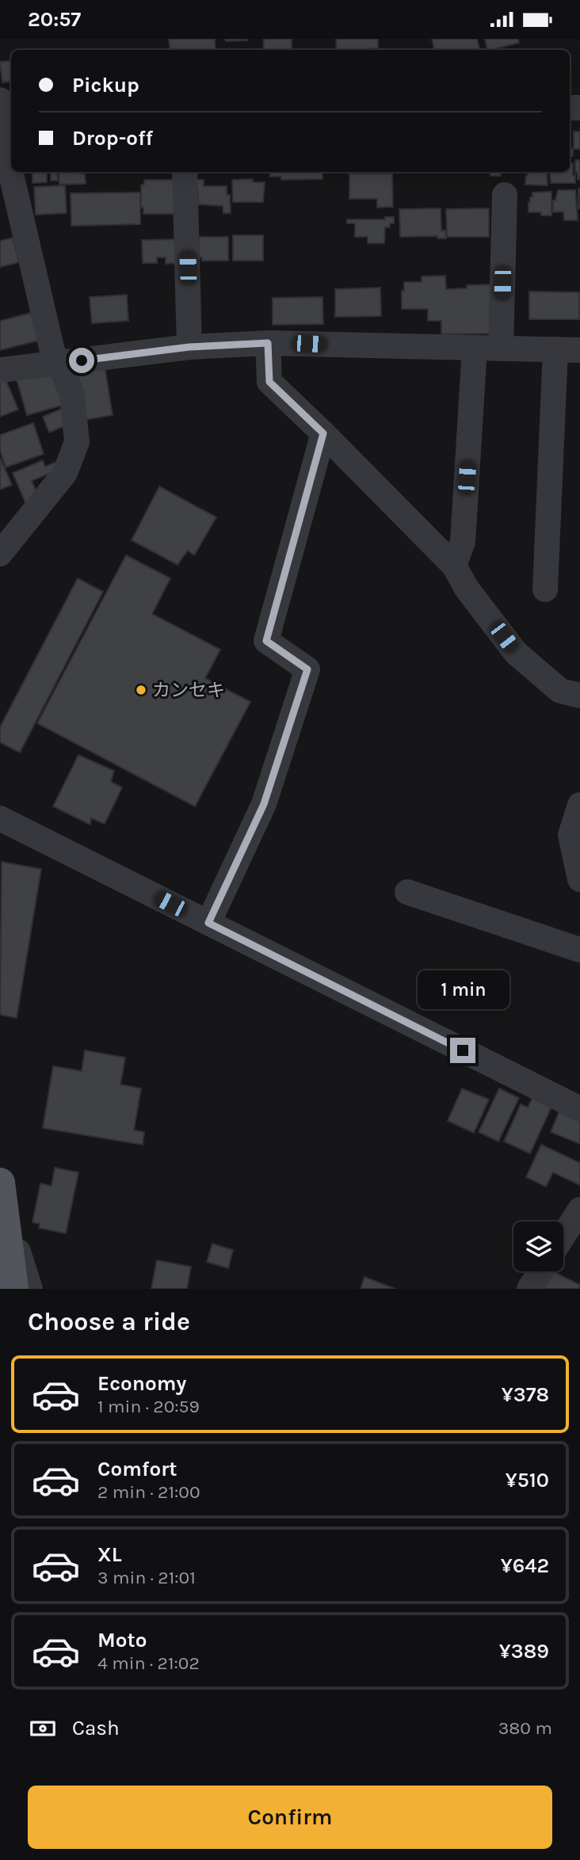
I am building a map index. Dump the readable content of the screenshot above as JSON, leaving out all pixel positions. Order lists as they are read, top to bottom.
{
  "places": ["カンセキ"],
  "page": {
    "status": "20:57",
    "banner": ["Pickup", "Drop-off"],
    "bubble": "1 min",
    "heading": "Choose a ride",
    "list": [
      {
        "name": "Economy",
        "note": "1 min · 20:59",
        "value": "¥378"
      },
      {
        "name": "Comfort",
        "note": "2 min · 21:00",
        "value": "¥510"
      },
      {
        "name": "XL",
        "note": "3 min · 21:01",
        "value": "¥642"
      },
      {
        "name": "Moto",
        "note": "4 min · 21:02",
        "value": "¥389"
      }
    ],
    "pay": ["Cash", "380 m"],
    "buttons": "Confirm"
  }
}
